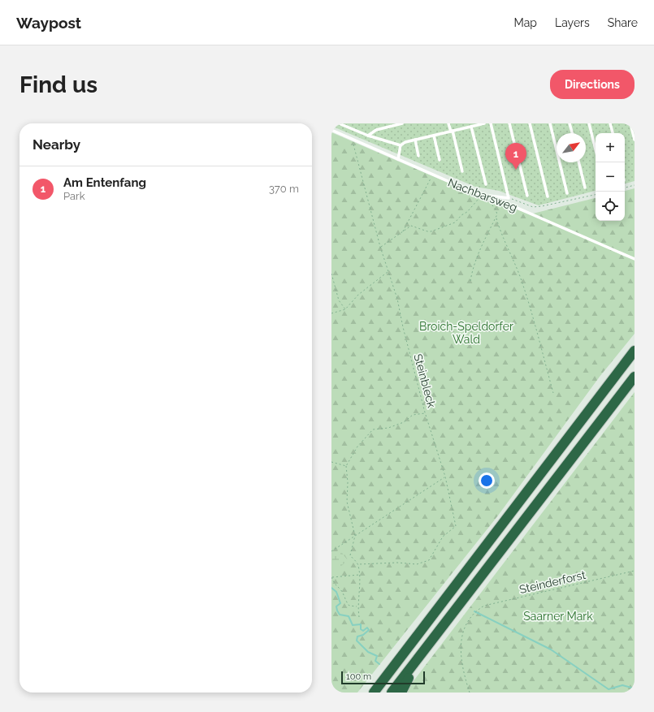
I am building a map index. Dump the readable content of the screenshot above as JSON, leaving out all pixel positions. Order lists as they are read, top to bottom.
{
  "streets": {
    "lane": ["Nachbarsweg"],
    "path": ["Steinbleck", "Steinderforst"]
  },
  "crossings": [
    ["Nachbarsweg", "Steinbleck"]
  ],
  "parks": ["Broich-Speldorfer Wald", "Saarner Mark"],
  "scale_bar": "100 m",
  "north": "top right",
  "page": {
    "header": "Waypost",
    "nav": ["Map", "Layers", "Share"],
    "buttons": "Directions",
    "title": "Find us",
    "heading": "Nearby",
    "map_buttons": ["+", "−"],
    "pins": "1",
    "list": [
      {
        "mark": "1",
        "name": "Am Entenfang",
        "note": "Park",
        "value": "370 m"
      }
    ],
    "scale": "100 m"
  }
}
